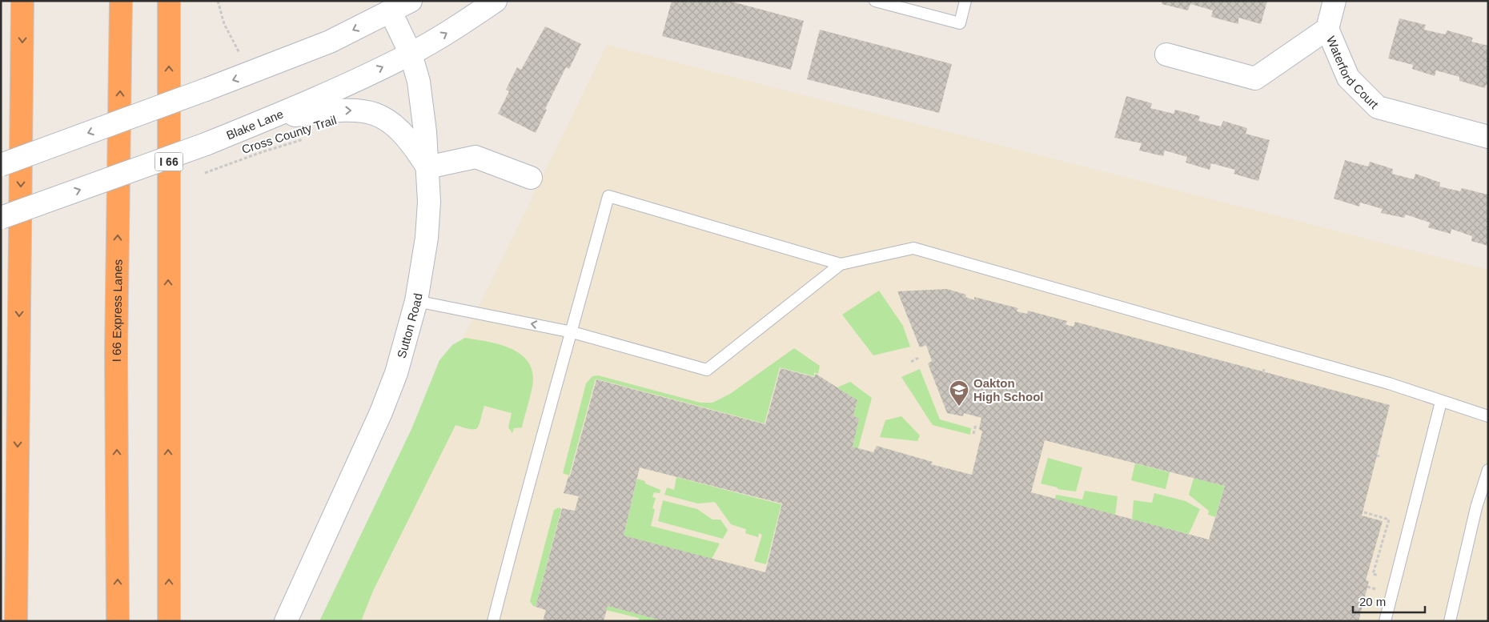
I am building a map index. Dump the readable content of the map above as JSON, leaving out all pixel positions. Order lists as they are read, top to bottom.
{
  "streets": {
    "highway": ["I 66", "I 66 Express Lanes"],
    "street": ["Waterford Court", "Blake Lane", "Sutton Road"],
    "path": ["Cross County Trail"]
  },
  "crossings": [
    ["Blake Lane", "Sutton Road"]
  ],
  "places": {
    "school or university": ["Oakton High School"]
  },
  "scale_bar": "20 m"
}
